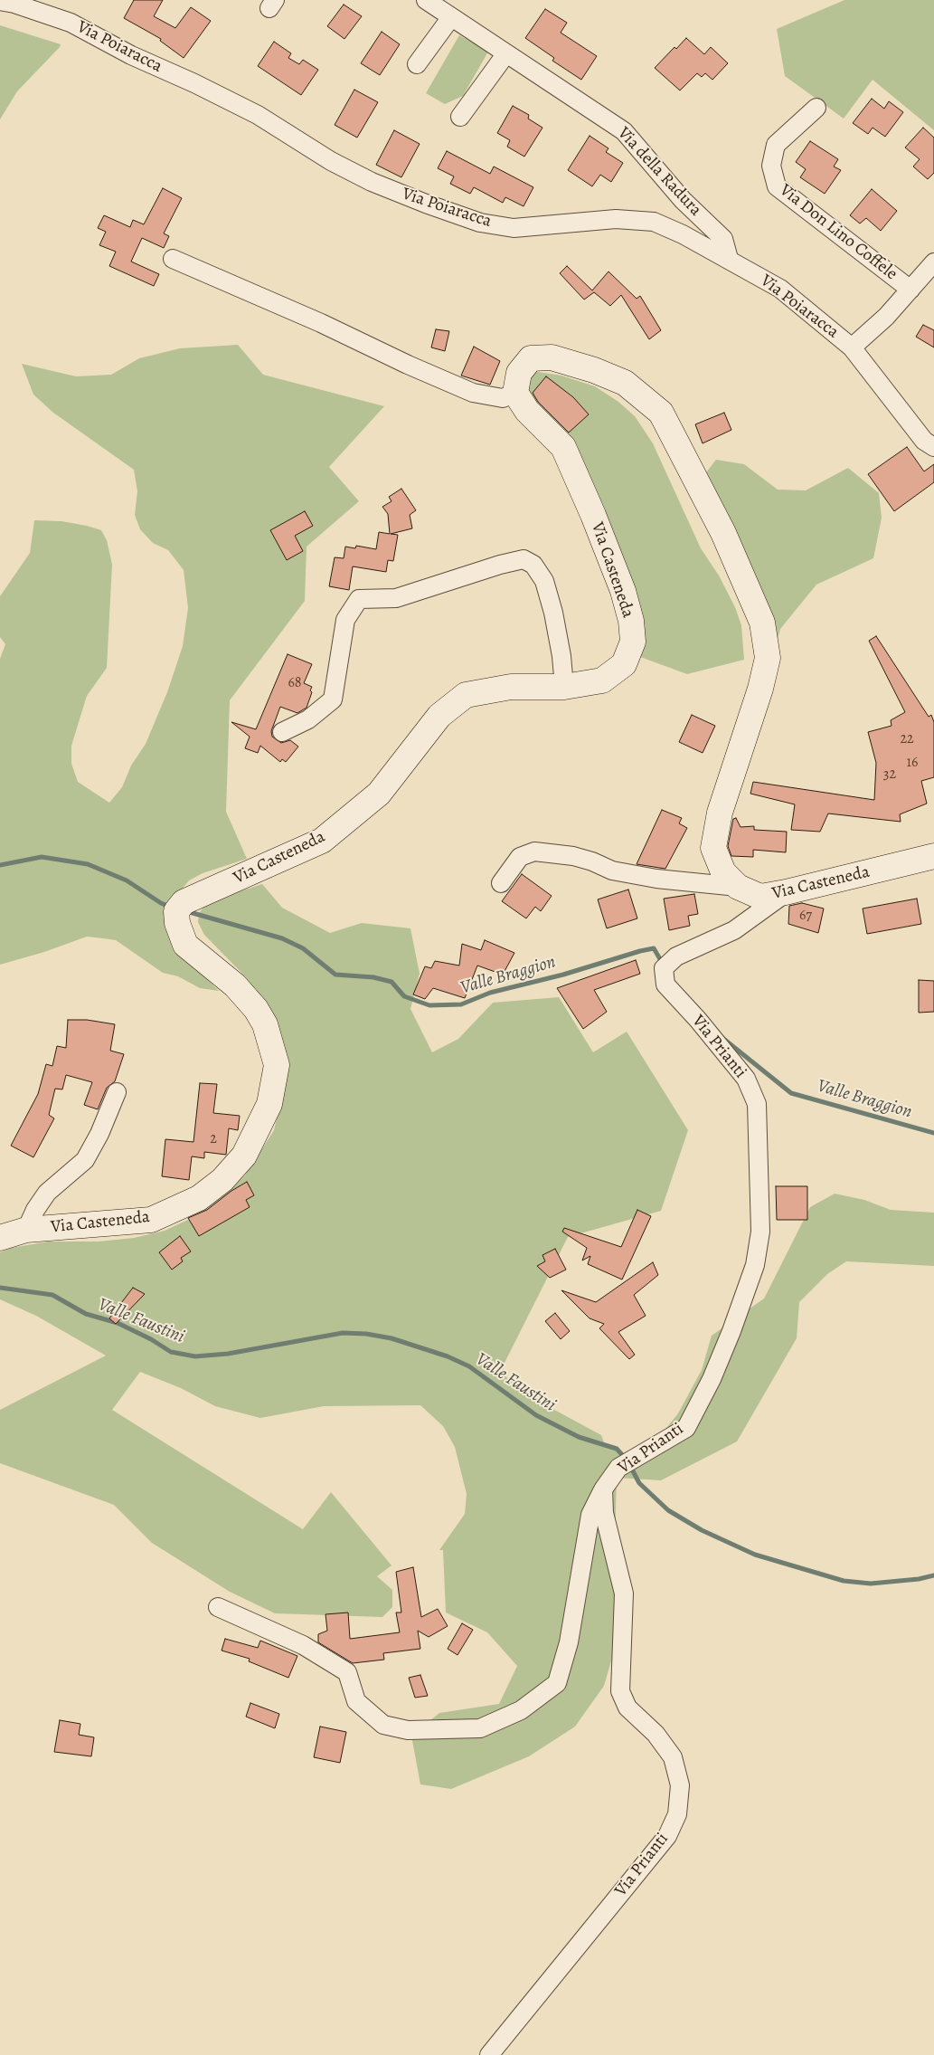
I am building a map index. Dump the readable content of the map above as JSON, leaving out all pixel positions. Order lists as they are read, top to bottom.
{
  "streets": {
    "street": [
      "Via Poiaracca",
      "Via della Radura",
      "Via Don Lino Coffele",
      "Via Casteneda",
      "Via Prianti"
    ]
  },
  "crossings": [
    ["Via Poiaracca", "Via della Radura"],
    ["Via Poiaracca", "Via Don Lino Coffele"],
    ["Via Casteneda", "Via Prianti"]
  ],
  "water": ["Valle Braggion", "Valle Faustini"],
  "house_numbers": [
    "68",
    "22",
    "16",
    "32",
    "67",
    "2"
  ]
}
